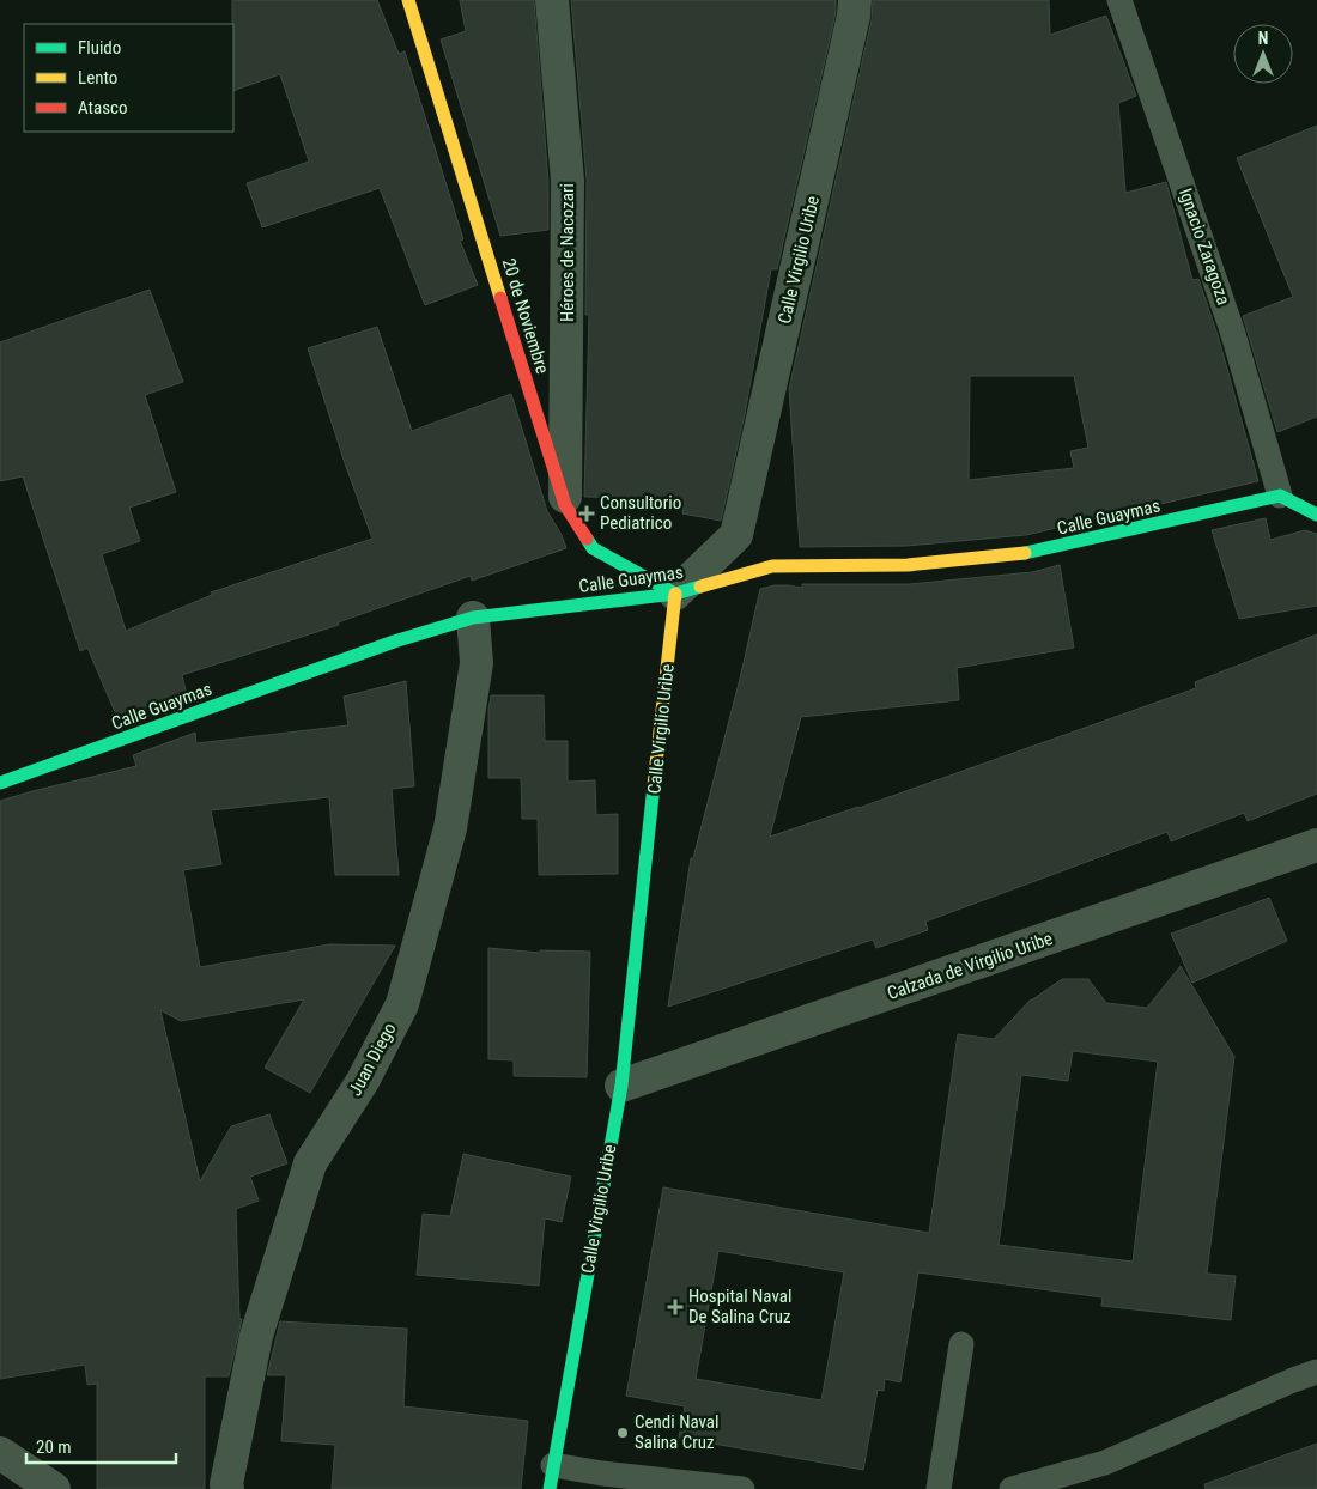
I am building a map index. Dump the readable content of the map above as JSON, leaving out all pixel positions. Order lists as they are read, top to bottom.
{
  "streets": {
    "street": [
      "Héroes de Nacozari",
      "Calle Virgilio Uribe",
      "20 de Noviembre",
      "Calle Guaymas",
      "Calzada de Virgilio Uribe",
      "Juan Diego"
    ],
    "lane": ["Ignacio Zaragoza"]
  },
  "crossings": [
    ["Ignacio Zaragoza", "Calle Guaymas"],
    ["Héroes de Nacozari", "20 de Noviembre"],
    ["Calle Virgilio Uribe", "20 de Noviembre"],
    ["Calle Virgilio Uribe", "Calle Guaymas"],
    ["Calle Virgilio Uribe", "Calzada de Virgilio Uribe"],
    ["20 de Noviembre", "Calle Guaymas"],
    ["Calle Guaymas", "Juan Diego"]
  ],
  "places": {
    "health": ["Consultorio Pediatrico", "Hospital Naval De Salina Cruz"],
    "other": ["Cendi Naval Salina Cruz"]
  },
  "legend": ["Fluido", "Lento", "Atasco"],
  "scale_bar": "20 m",
  "north": "top"
}
